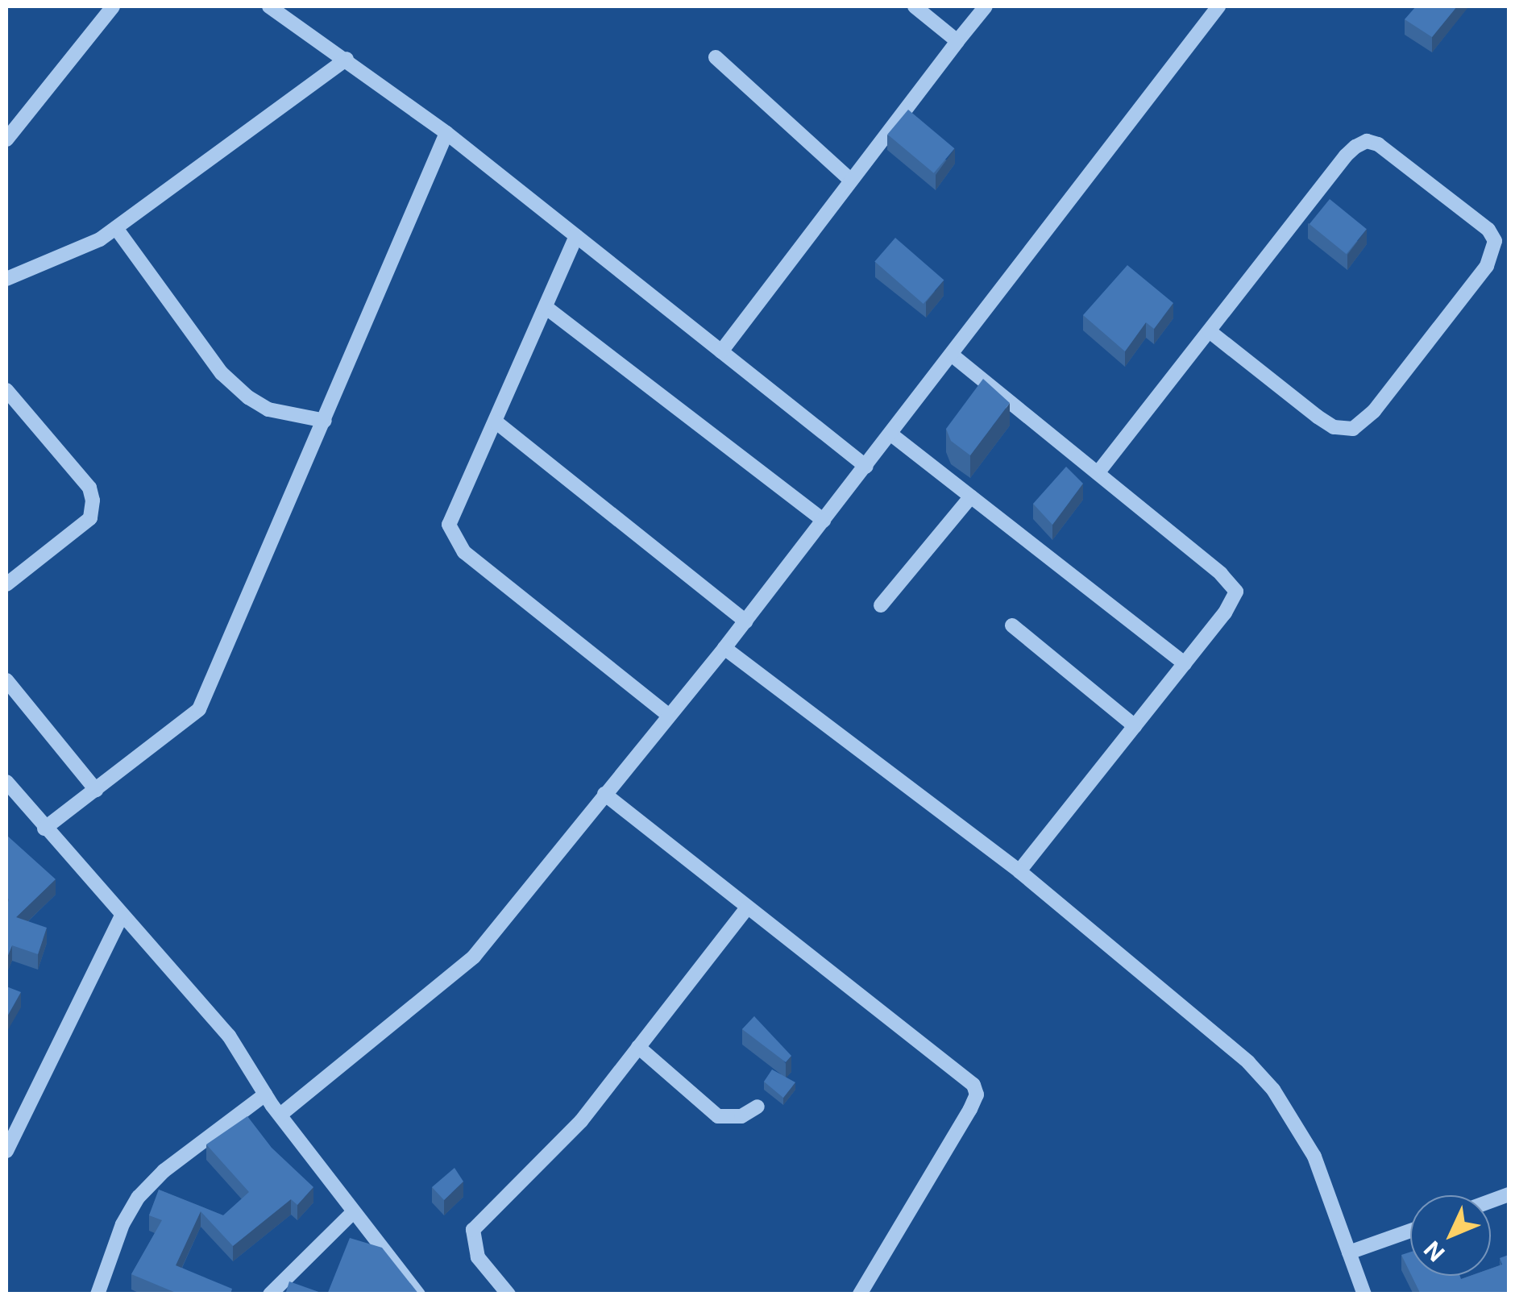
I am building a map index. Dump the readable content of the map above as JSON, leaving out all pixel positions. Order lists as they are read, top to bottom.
{
  "north": "bottom left"
}
